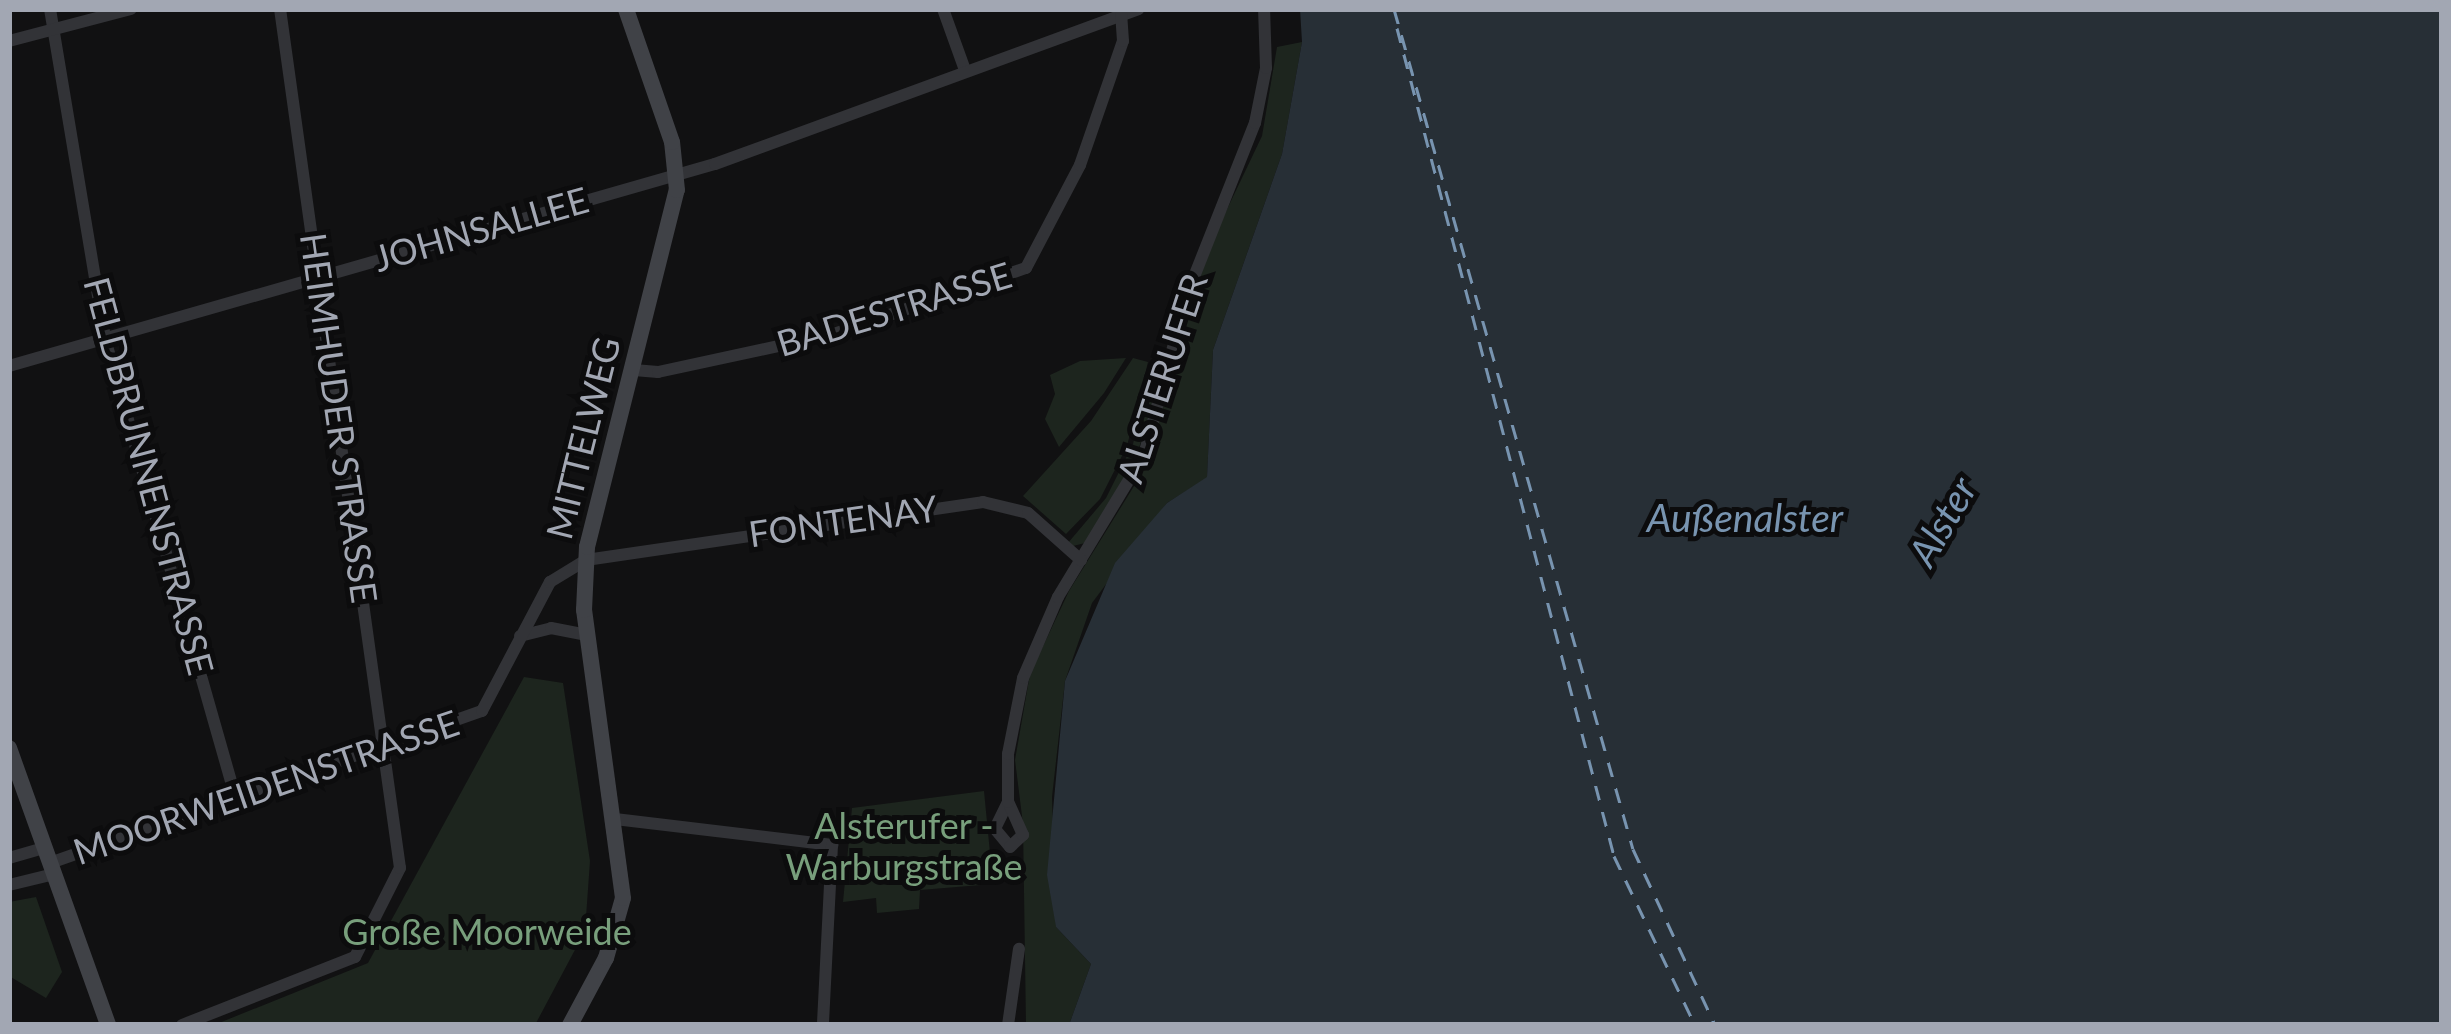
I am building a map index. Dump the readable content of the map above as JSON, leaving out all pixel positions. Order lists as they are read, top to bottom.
{
  "streets": {
    "street": [
      "JOHNSALLEE",
      "BADESTRASSE",
      "ALSTERUFER",
      "HEIMHUDER STRASSE",
      "MITTELWEG",
      "FELDBRUNNENSTRASSE",
      "FONTENAY",
      "MOORWEIDENSTRASSE"
    ]
  },
  "crossings": [
    ["JOHNSALLEE", "BADESTRASSE"],
    ["JOHNSALLEE", "HEIMHUDER STRASSE"],
    ["JOHNSALLEE", "MITTELWEG"],
    ["JOHNSALLEE", "FELDBRUNNENSTRASSE"],
    ["BADESTRASSE", "MITTELWEG"],
    ["ALSTERUFER", "FONTENAY"],
    ["HEIMHUDER STRASSE", "MOORWEIDENSTRASSE"],
    ["MITTELWEG", "FONTENAY"],
    ["FELDBRUNNENSTRASSE", "MOORWEIDENSTRASSE"]
  ],
  "water": ["Außenalster", "Alster"],
  "parks": ["Alsterufer - Warburgstraße", "Große Moorweide"]
}
